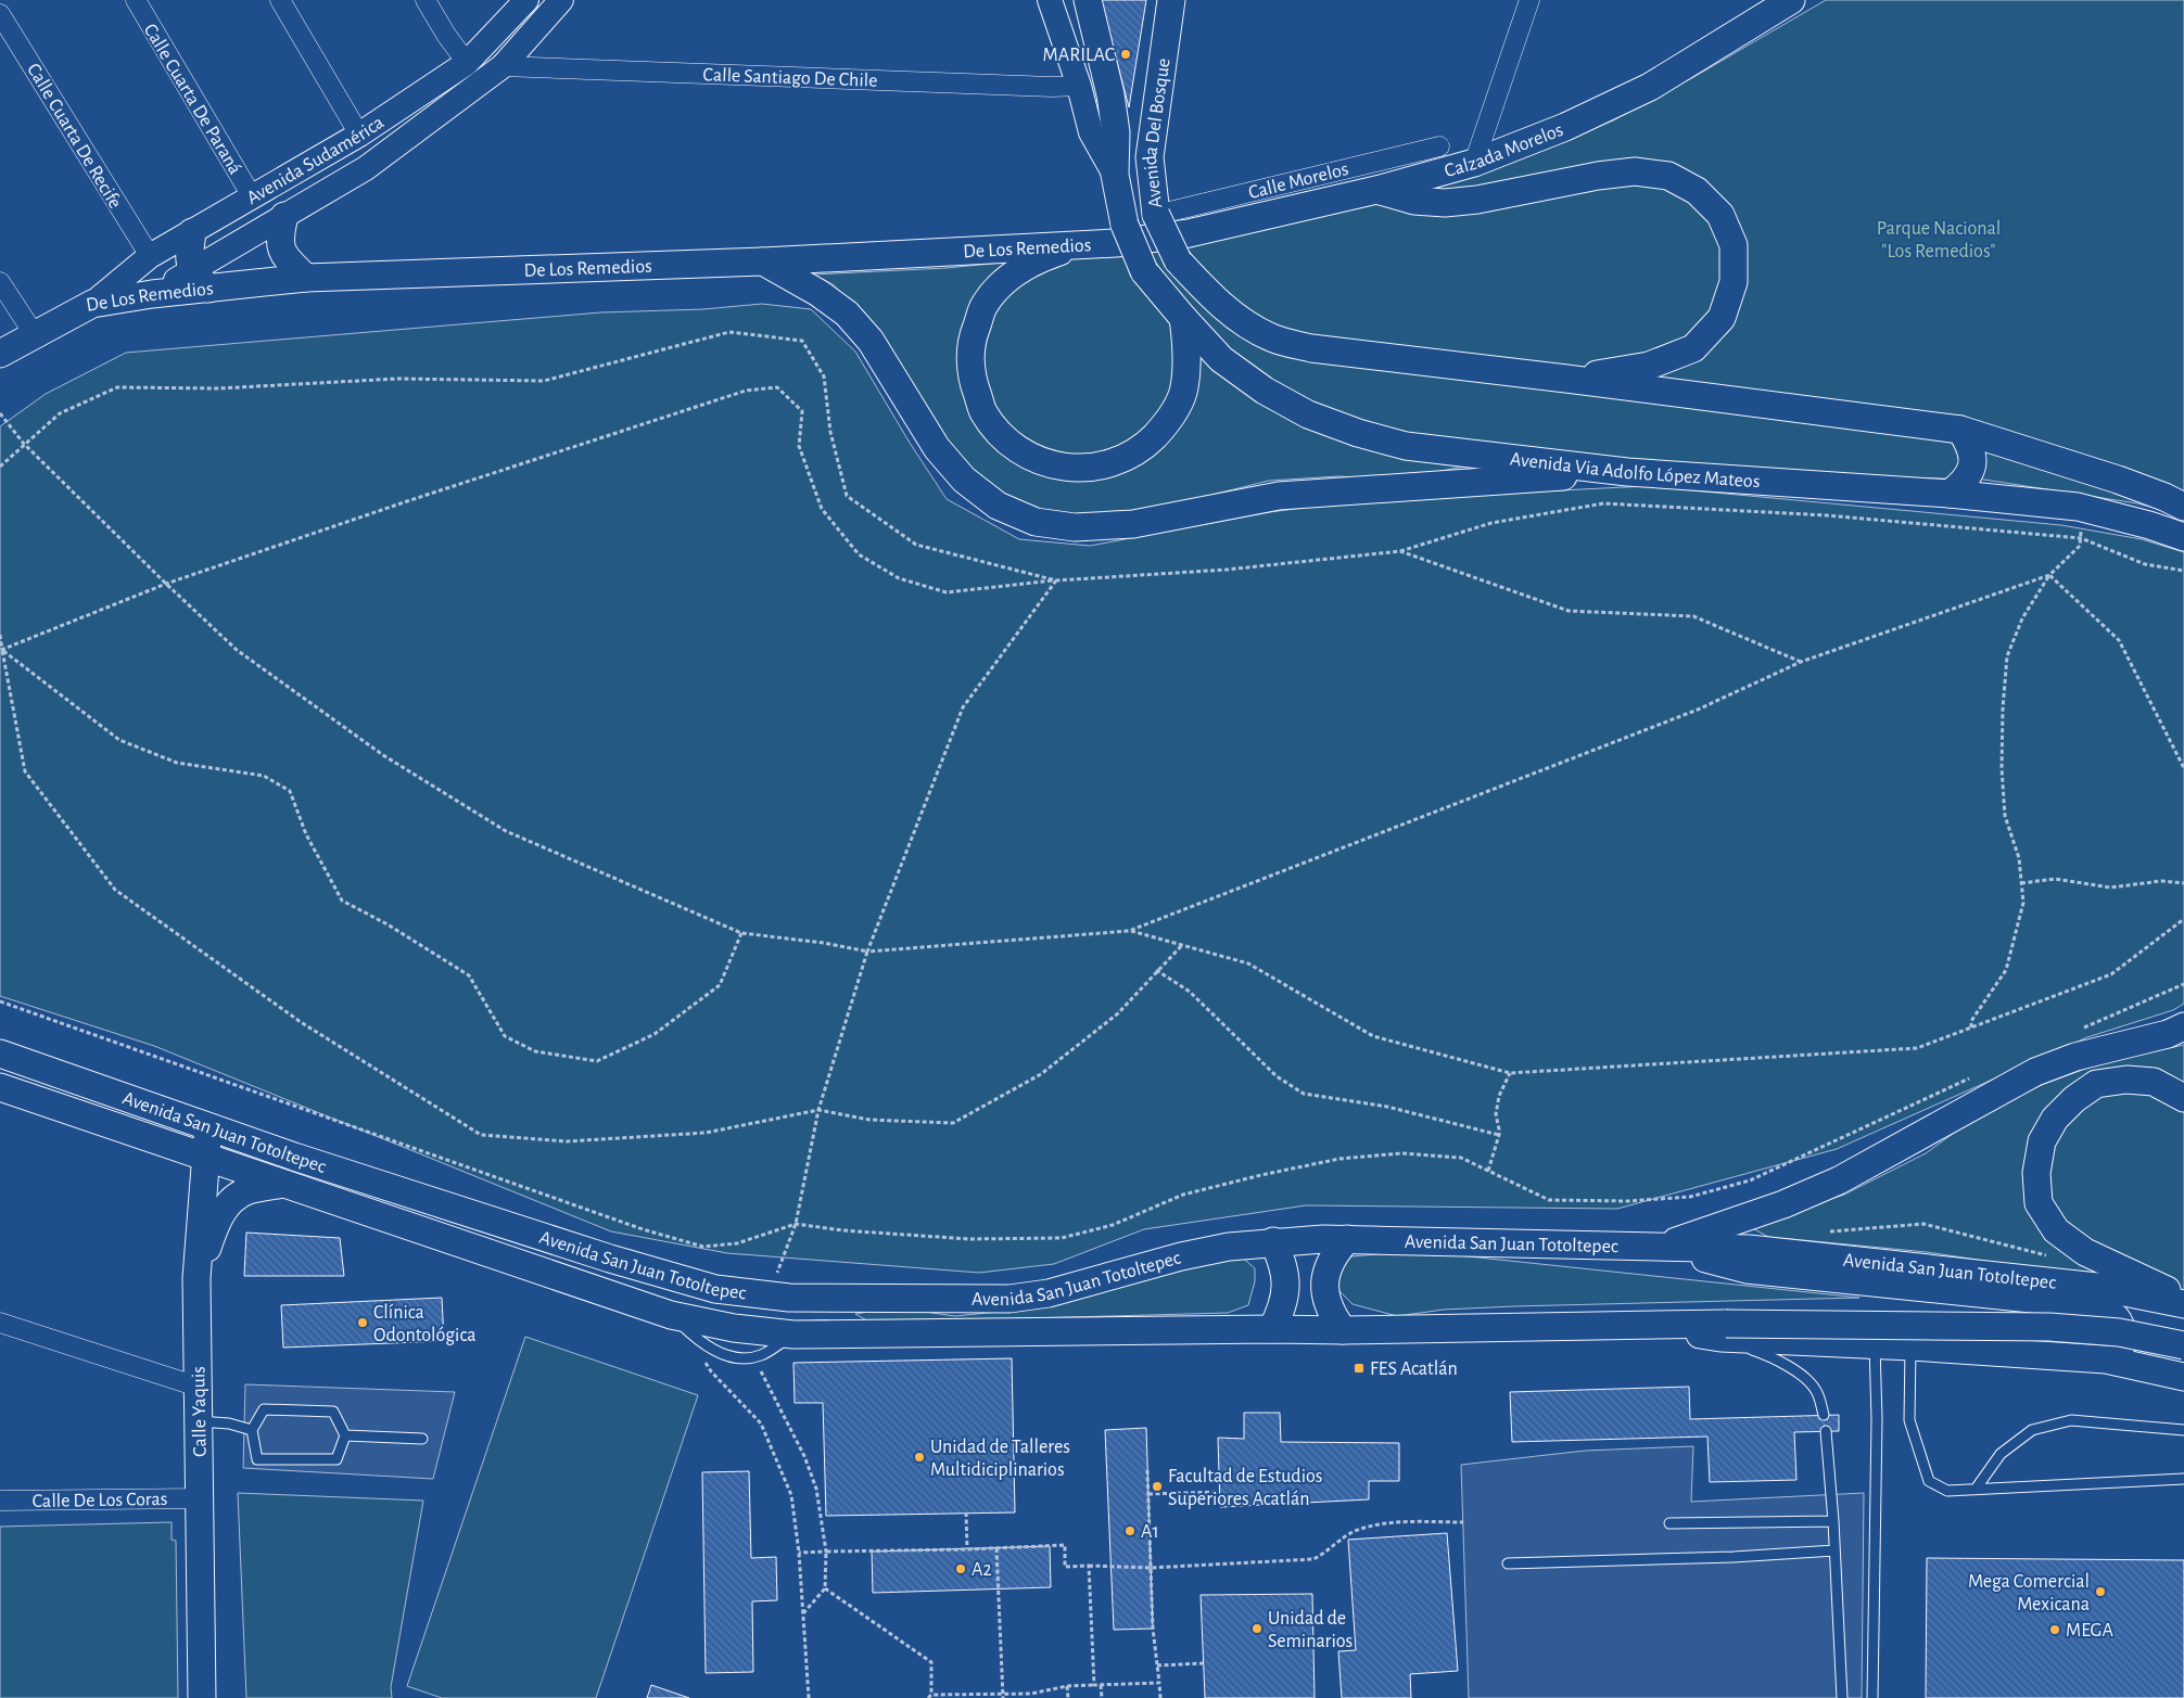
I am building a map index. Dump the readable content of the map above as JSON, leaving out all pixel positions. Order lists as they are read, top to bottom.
{
  "streets": {
    "main road": [
      "Avenida Del Bosque",
      "Calzada Morelos",
      "De Los Remedios",
      "Avenida Via Adolfo López Mateos",
      "Avenida San Juan Totoltepec",
      "Calle Yaquis"
    ],
    "street": [
      "Calle Santiago De Chile",
      "Calle Cuarta De Paraná",
      "Calle Cuarta De Recife",
      "Avenida Sudamérica",
      "Calle Morelos",
      "Calle De Los Coras"
    ]
  },
  "crossings": [
    ["Calle Santiago De Chile", "Avenida Sudamérica"],
    ["Calle Cuarta De Paraná", "Avenida Sudamérica"],
    ["Avenida Del Bosque", "Calle Morelos"],
    ["Calle Cuarta De Recife", "Avenida Sudamérica"],
    ["Calzada Morelos", "De Los Remedios"],
    ["Avenida Sudamérica", "De Los Remedios"],
    ["Avenida San Juan Totoltepec", "Calle Yaquis"],
    ["Calle Yaquis", "Calle De Los Coras"]
  ],
  "parks": ["Parque Nacional \"Los Remedios\""],
  "places": {
    "other": [
      "MARILAC",
      "Clínica Odontológica",
      "Unidad de Talleres Multidiciplinarios",
      "Facultad de Estudios Superiores Acatlán",
      "A1",
      "A2",
      "Mega Comercial Mexicana",
      "Unidad de Seminarios",
      "MEGA"
    ],
    "transit": ["FES Acatlán"]
  }
}
